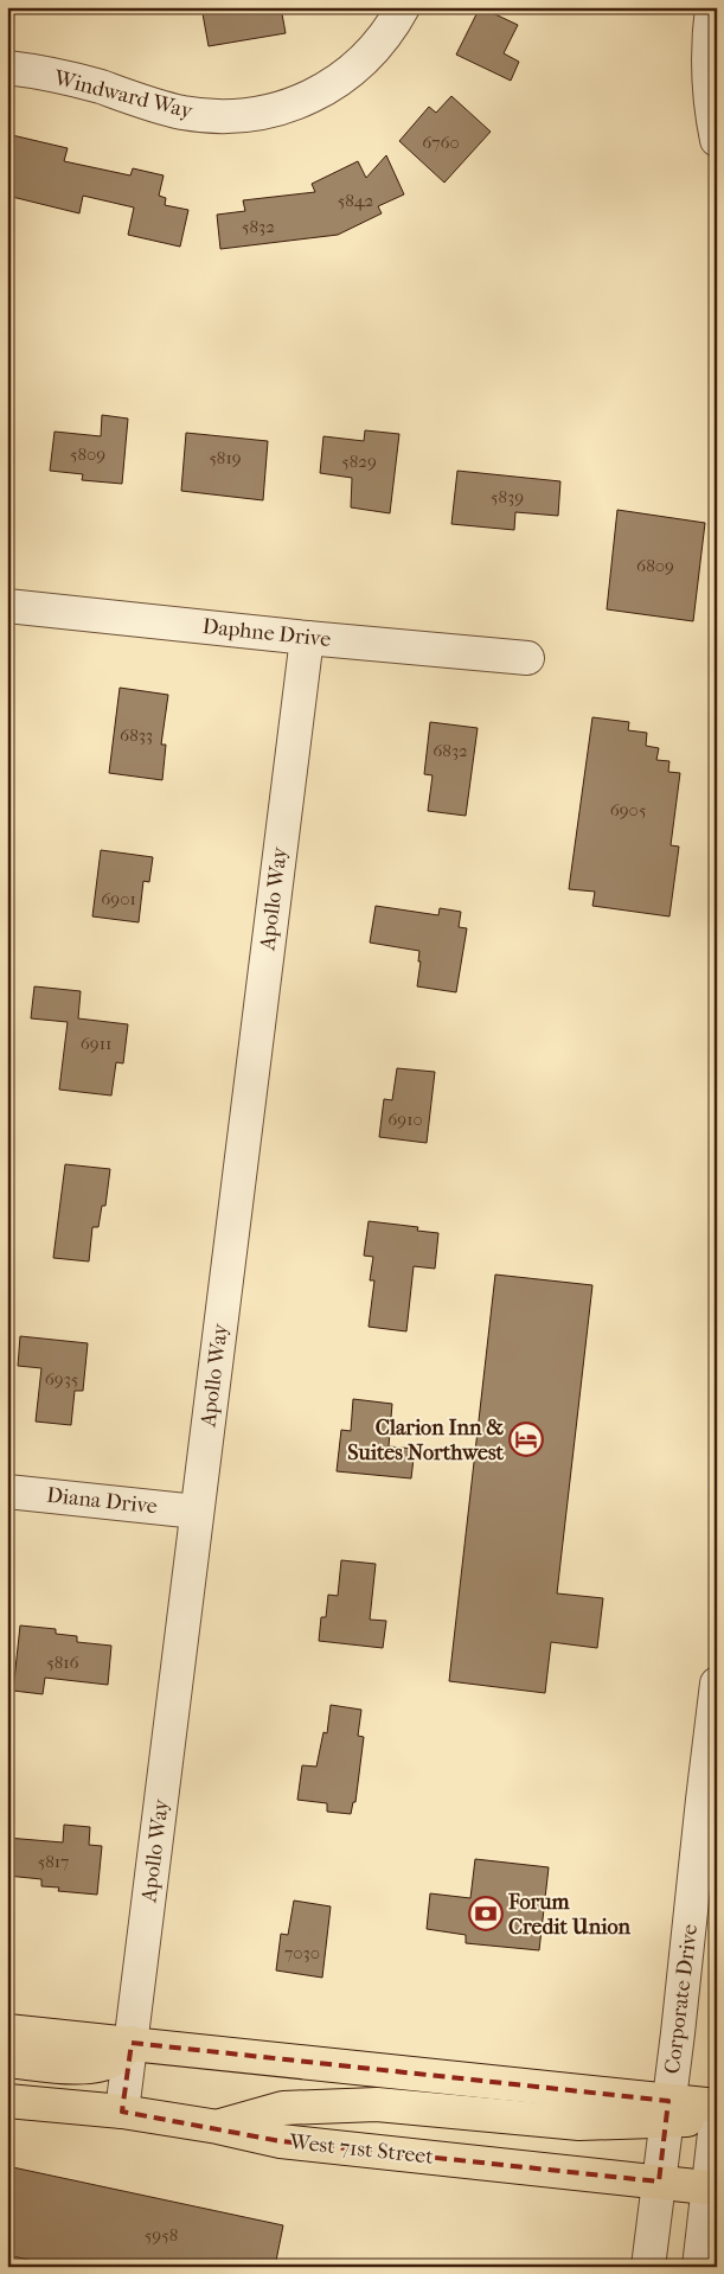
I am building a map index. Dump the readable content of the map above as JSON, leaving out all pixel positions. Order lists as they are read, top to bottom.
{
  "streets": {
    "main road": ["West 71st Street"],
    "street": [
      "Windward Way",
      "Daphne Drive",
      "Apollo Way",
      "Diana Drive",
      "Corporate Drive"
    ]
  },
  "crossings": [
    ["Daphne Drive", "Apollo Way"],
    ["Apollo Way", "Diana Drive"],
    ["Apollo Way", "West 71st Street"],
    ["Corporate Drive", "West 71st Street"]
  ],
  "places": {
    "hotel": ["Clarion Inn & Suites Northwest"],
    "bank": ["Forum Credit Union"]
  },
  "house_numbers": [
    "6760",
    "5842",
    "5832",
    "5809",
    "5819",
    "5829",
    "5839",
    "6809",
    "6833",
    "6832",
    "6905",
    "6901",
    "6911",
    "6910",
    "6935",
    "5816",
    "5817",
    "7030",
    "5958"
  ]
}
